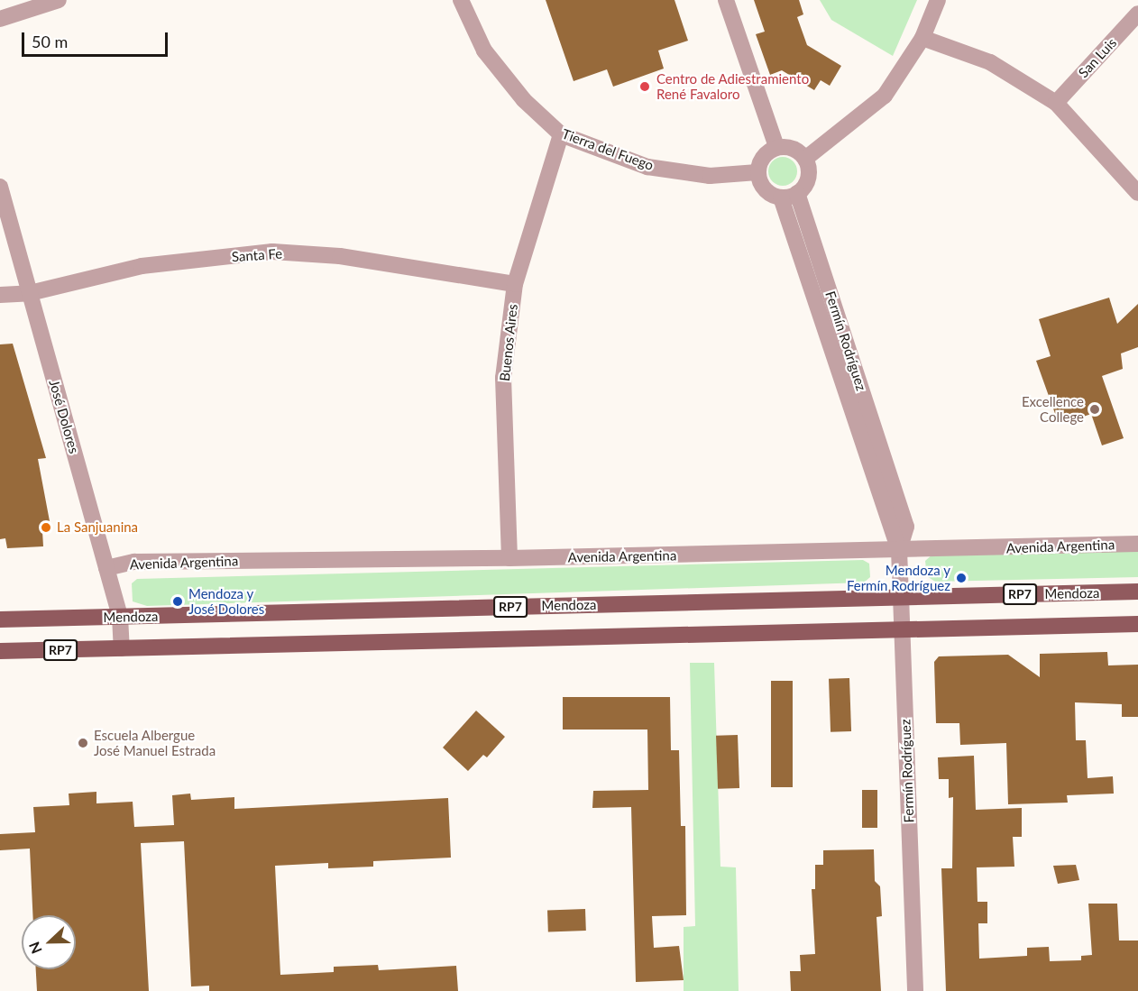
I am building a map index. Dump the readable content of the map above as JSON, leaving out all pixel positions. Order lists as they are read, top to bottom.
{
  "streets": {
    "main road": ["Mendoza", "RP7"],
    "street": [
      "San Luis",
      "Tierra del Fuego",
      "Santa Fe",
      "Fermín Rodríguez",
      "Buenos Aires",
      "José Dolores",
      "Avenida Argentina"
    ]
  },
  "crossings": [
    ["Tierra del Fuego", "Fermín Rodríguez"],
    ["Tierra del Fuego", "Buenos Aires"],
    ["Santa Fe", "Buenos Aires"],
    ["Santa Fe", "José Dolores"],
    ["Fermín Rodríguez", "Avenida Argentina"],
    ["Fermín Rodríguez", "Mendoza"],
    ["Fermín Rodríguez", "RP7"],
    ["Buenos Aires", "Avenida Argentina"],
    ["José Dolores", "Avenida Argentina"],
    ["José Dolores", "Mendoza"],
    ["José Dolores", "RP7"]
  ],
  "places": [
    "Centro de Adiestramiento René Favaloro",
    "Excellence College",
    "La Sanjuanina",
    "Mendoza y Fermín Rodríguez",
    "Mendoza y José Dolores",
    "Escuela Albergue José Manuel Estrada"
  ],
  "scale_bar": "50 m",
  "north": "left"
}
